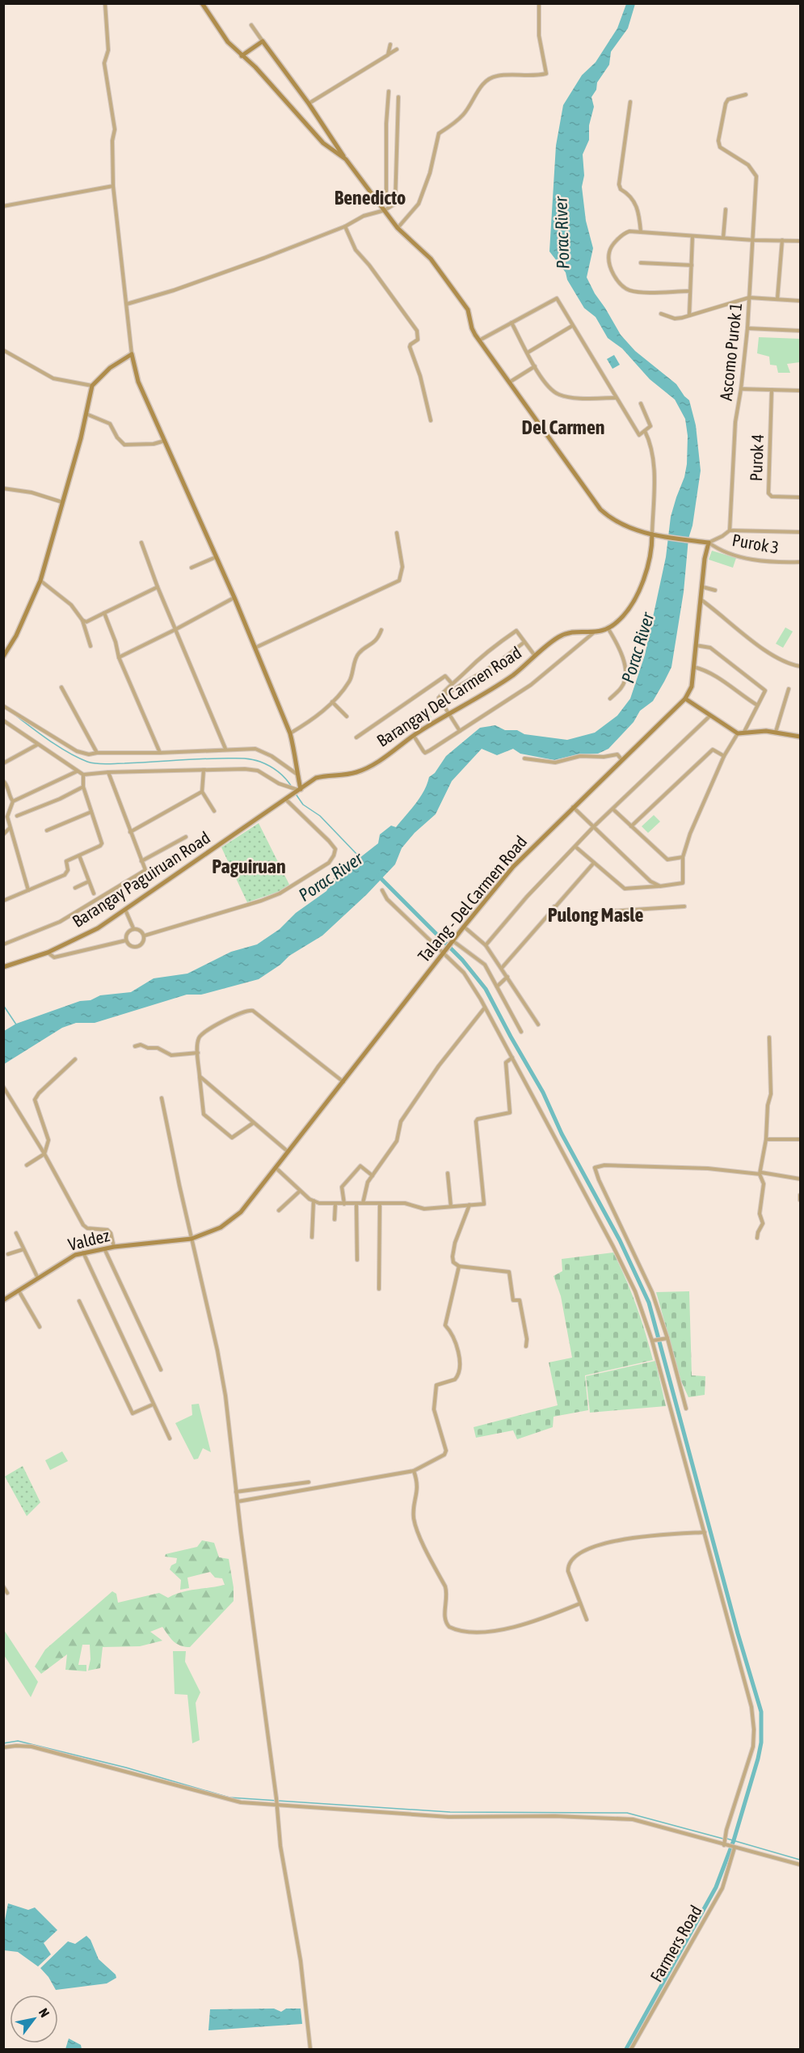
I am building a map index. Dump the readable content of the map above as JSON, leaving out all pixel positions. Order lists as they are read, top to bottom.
{
  "streets": {
    "street": [
      "Ascomo Purok 1",
      "Purok 4",
      "Purok 3",
      "Barangay Del Carmen Road",
      "Barangay Paguiruan Road",
      "Talang - Del Carmen Road",
      "Valdez",
      "Farmers Road"
    ]
  },
  "crossings": [
    ["Purok 3", "Talang - Del Carmen Road"],
    ["Barangay Del Carmen Road", "Barangay Paguiruan Road"],
    ["Talang - Del Carmen Road", "Valdez"]
  ],
  "districts": [
    "Benedicto",
    "Del Carmen",
    "Paguiruan",
    "Pulong Masle"
  ],
  "water": ["Porac River"],
  "north": "top right"
}
